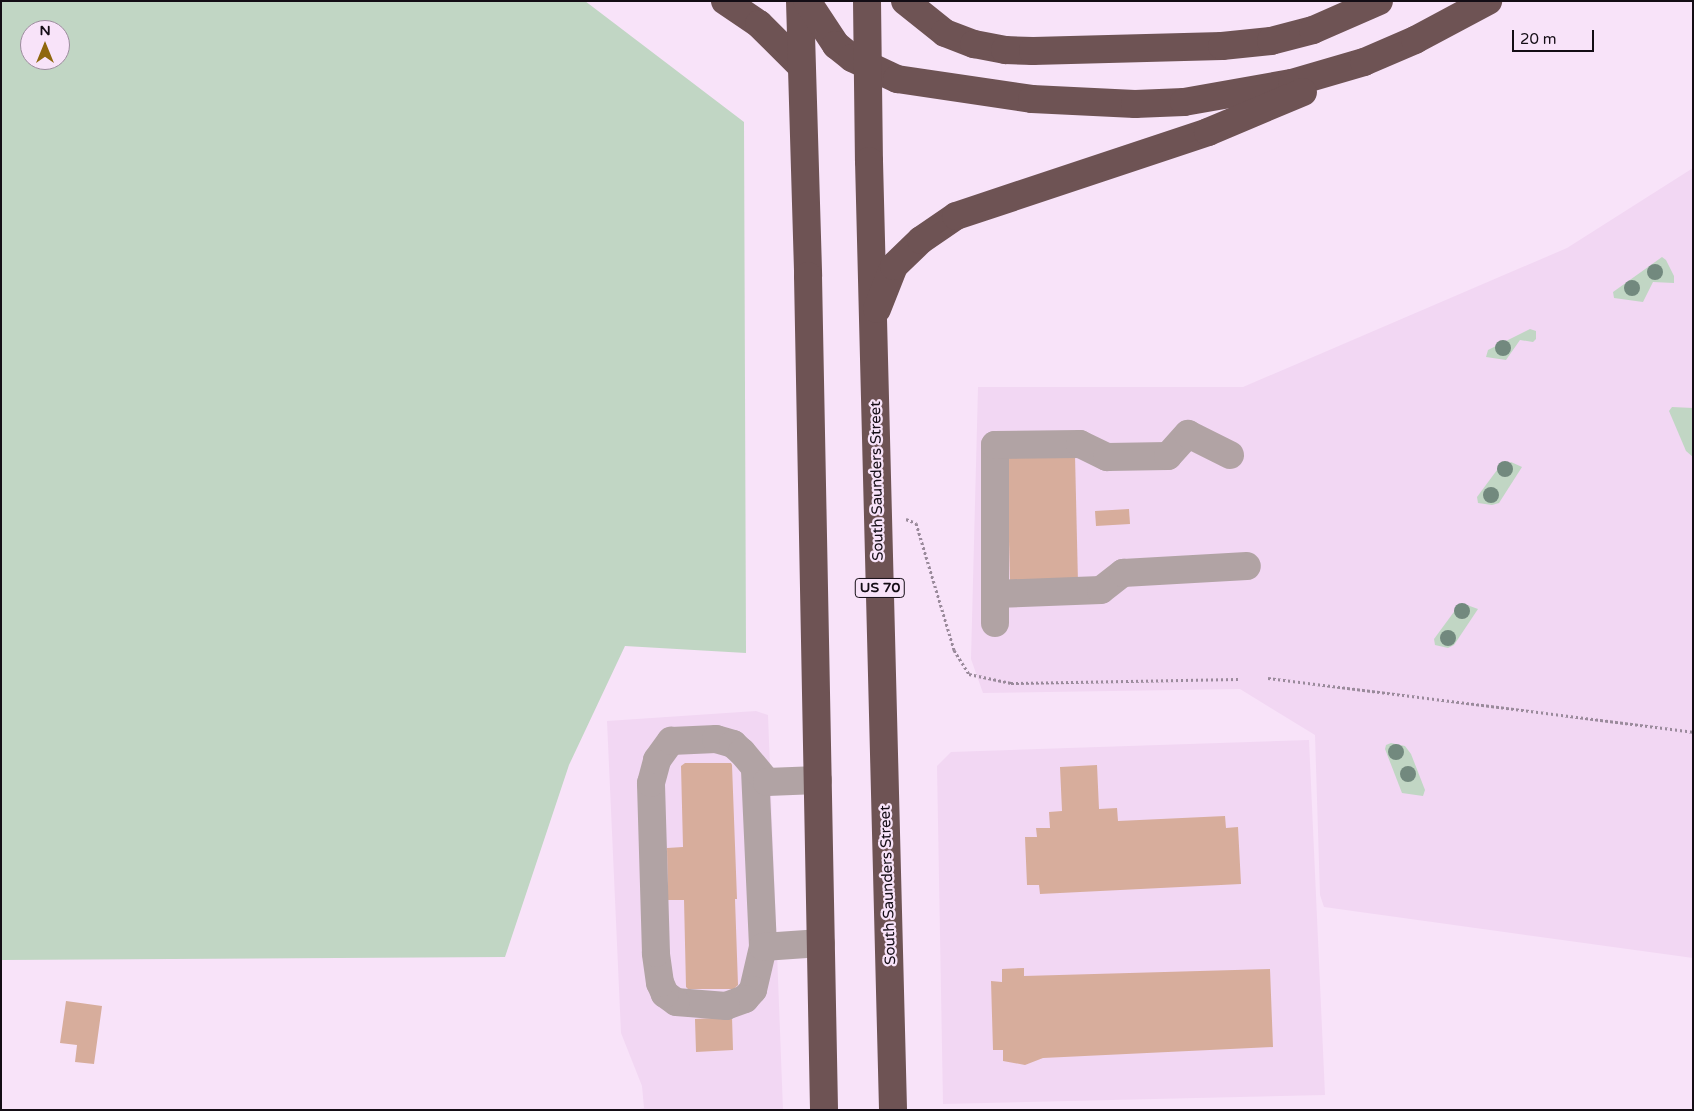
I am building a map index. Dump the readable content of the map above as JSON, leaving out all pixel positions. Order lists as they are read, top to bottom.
{
  "streets": {
    "highway": ["South Saunders Street", "US 70"]
  },
  "scale_bar": "20 m",
  "north": "top"
}
